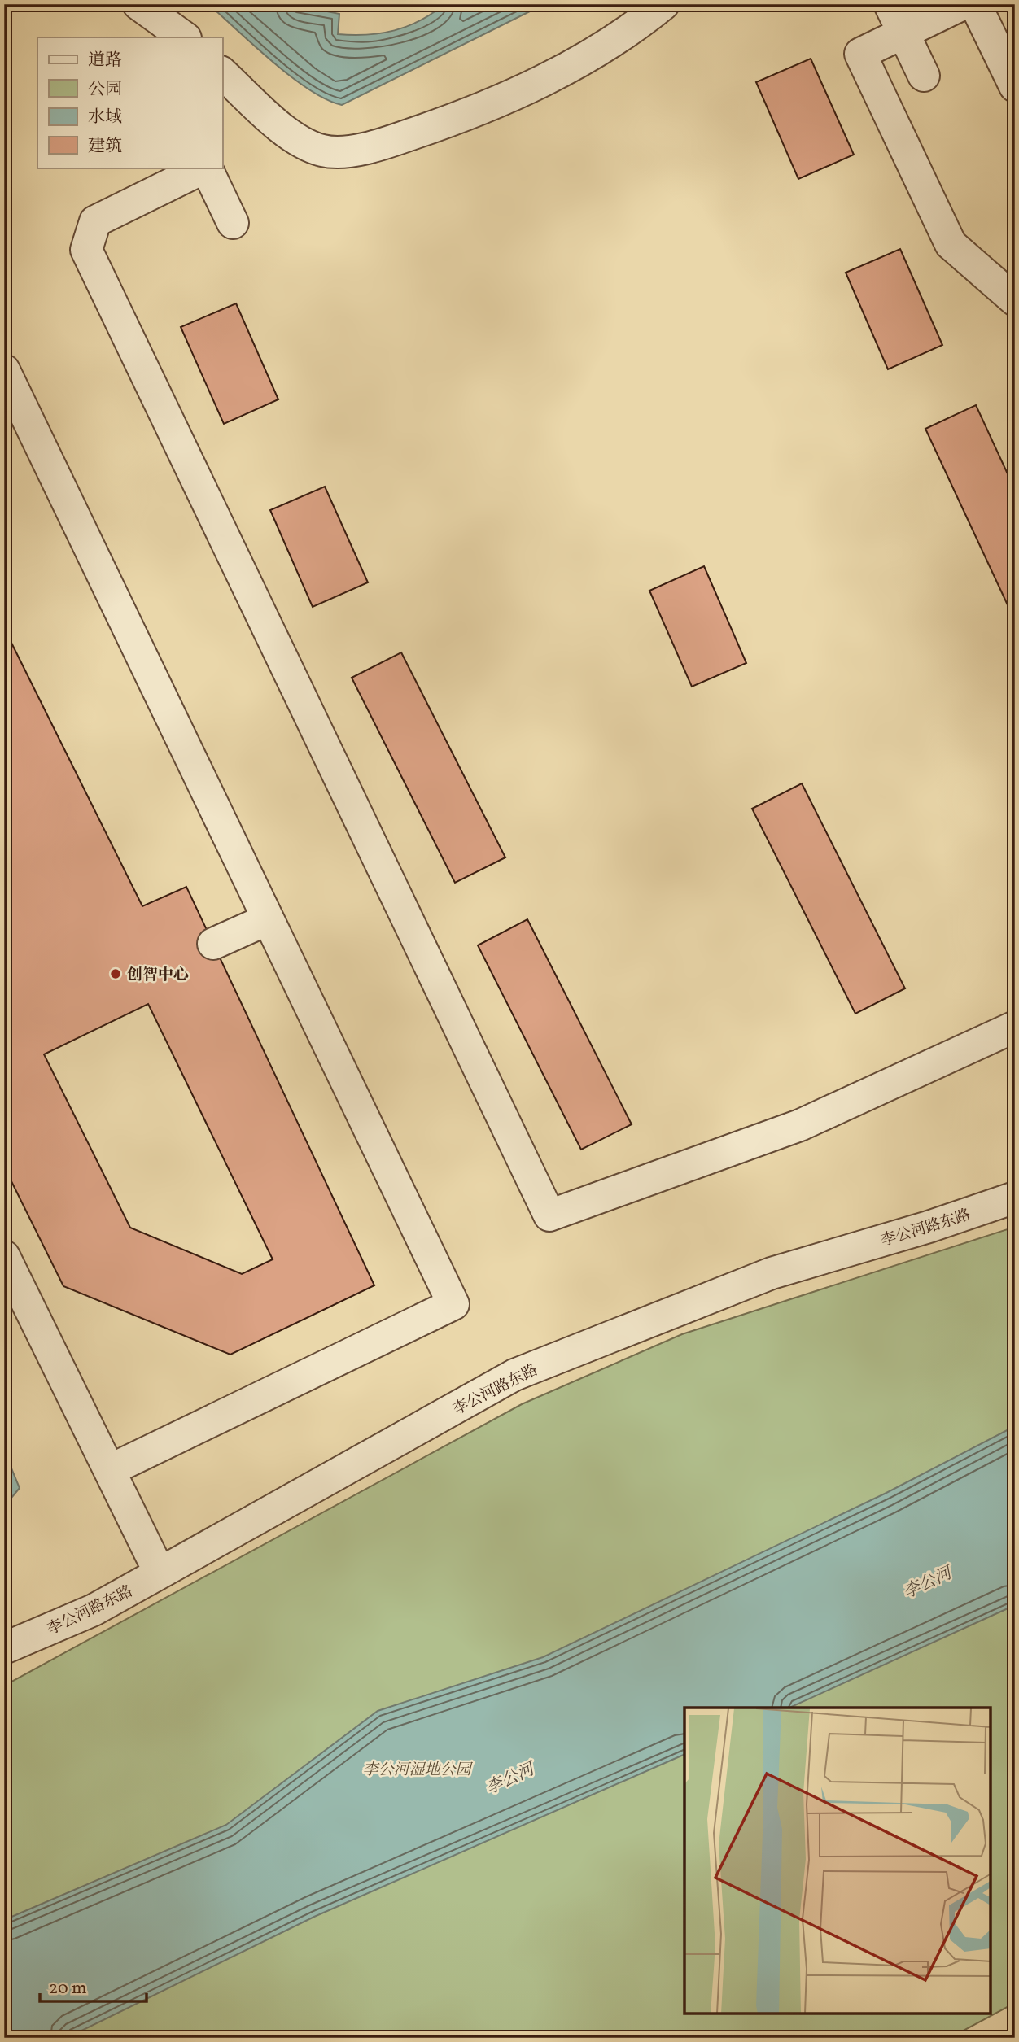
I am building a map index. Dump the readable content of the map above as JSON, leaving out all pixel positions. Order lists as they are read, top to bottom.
{
  "streets": {
    "street": ["李公河路东路"]
  },
  "water": ["李公河"],
  "parks": ["李公河湿地公园"],
  "places": ["创智中心"],
  "legend": [
    "道路",
    "公园",
    "水域",
    "建筑"
  ],
  "scale_bar": "20 m"
}
